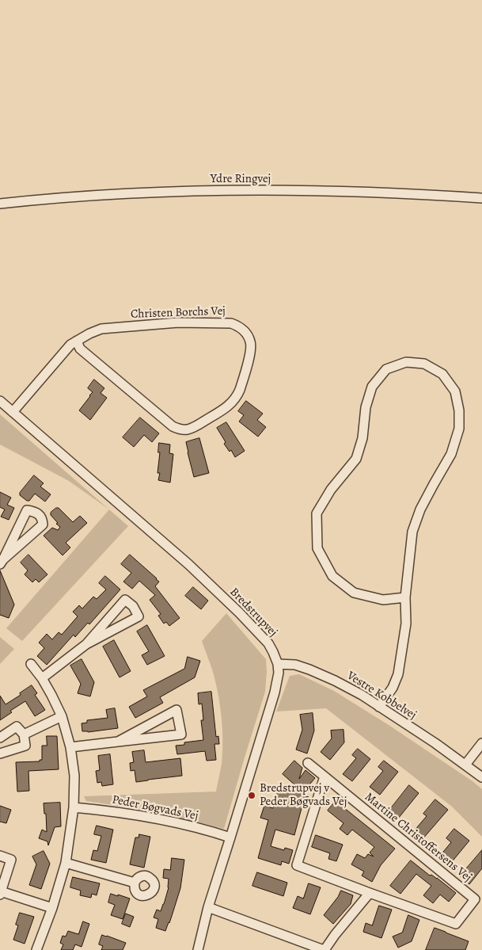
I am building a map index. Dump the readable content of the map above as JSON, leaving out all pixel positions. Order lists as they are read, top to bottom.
{
  "streets": {
    "street": [
      "Ydre Ringvej",
      "Christen Borchs Vej",
      "Bredstrupvej",
      "Vestre Kobbelvej",
      "Peder Bøgvads Vej",
      "Martine Christoffersens Vej"
    ]
  },
  "crossings": [
    ["Christen Borchs Vej", "Bredstrupvej"],
    ["Bredstrupvej", "Vestre Kobbelvej"],
    ["Bredstrupvej", "Peder Bøgvads Vej"]
  ],
  "places": ["Bredstrupvej v Peder Bøgvads Vej"]
}
